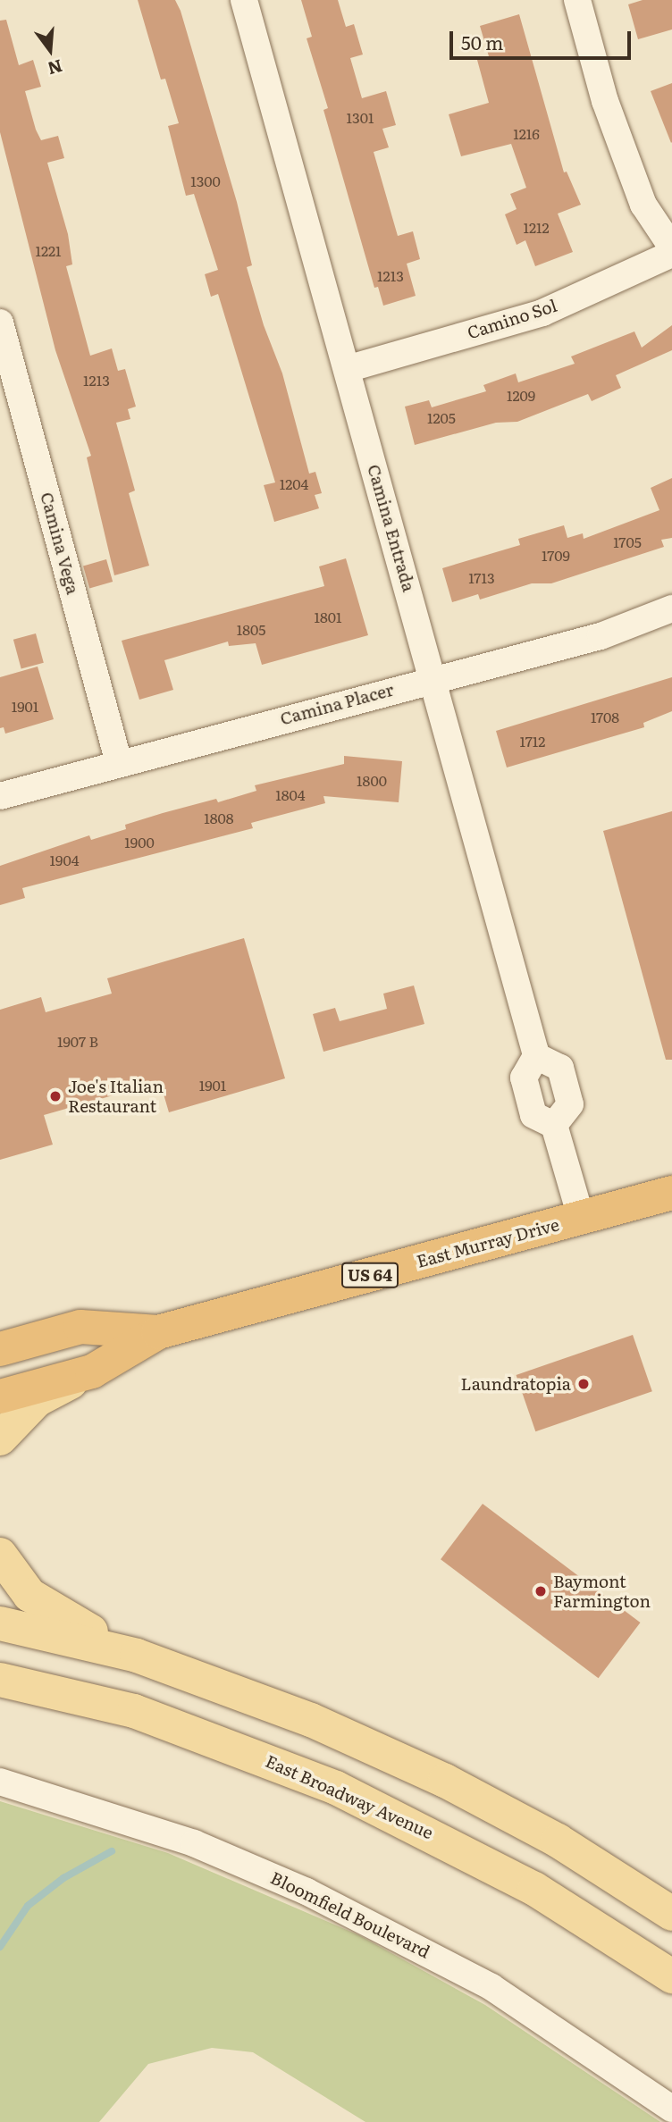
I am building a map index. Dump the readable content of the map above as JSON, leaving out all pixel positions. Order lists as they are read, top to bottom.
{
  "streets": {
    "highway": ["East Murray Drive", "US 64"],
    "main road": ["East Broadway Avenue"],
    "street": [
      "Camino Sol",
      "Camina Entrada",
      "Camina Vega",
      "Camina Placer",
      "Bloomfield Boulevard"
    ]
  },
  "crossings": [
    ["Camino Sol", "Camina Entrada"],
    ["Camina Entrada", "Camina Placer"],
    ["Camina Vega", "Camina Placer"],
    ["East Murray Drive", "US 64"]
  ],
  "places": ["Joe's Italian Restaurant", "Laundratopia", "Baymont Farmington"],
  "house_numbers": [
    "1301",
    "1216",
    "1300",
    "1212",
    "1221",
    "1213",
    "1213",
    "1209",
    "1205",
    "1204",
    "1705",
    "1709",
    "1713",
    "1801",
    "1805",
    "1901",
    "1708",
    "1712",
    "1800",
    "1804",
    "1808",
    "1900",
    "1904",
    "1907 B",
    "1901"
  ],
  "scale_bar": "50 m",
  "north": "bottom"
}
